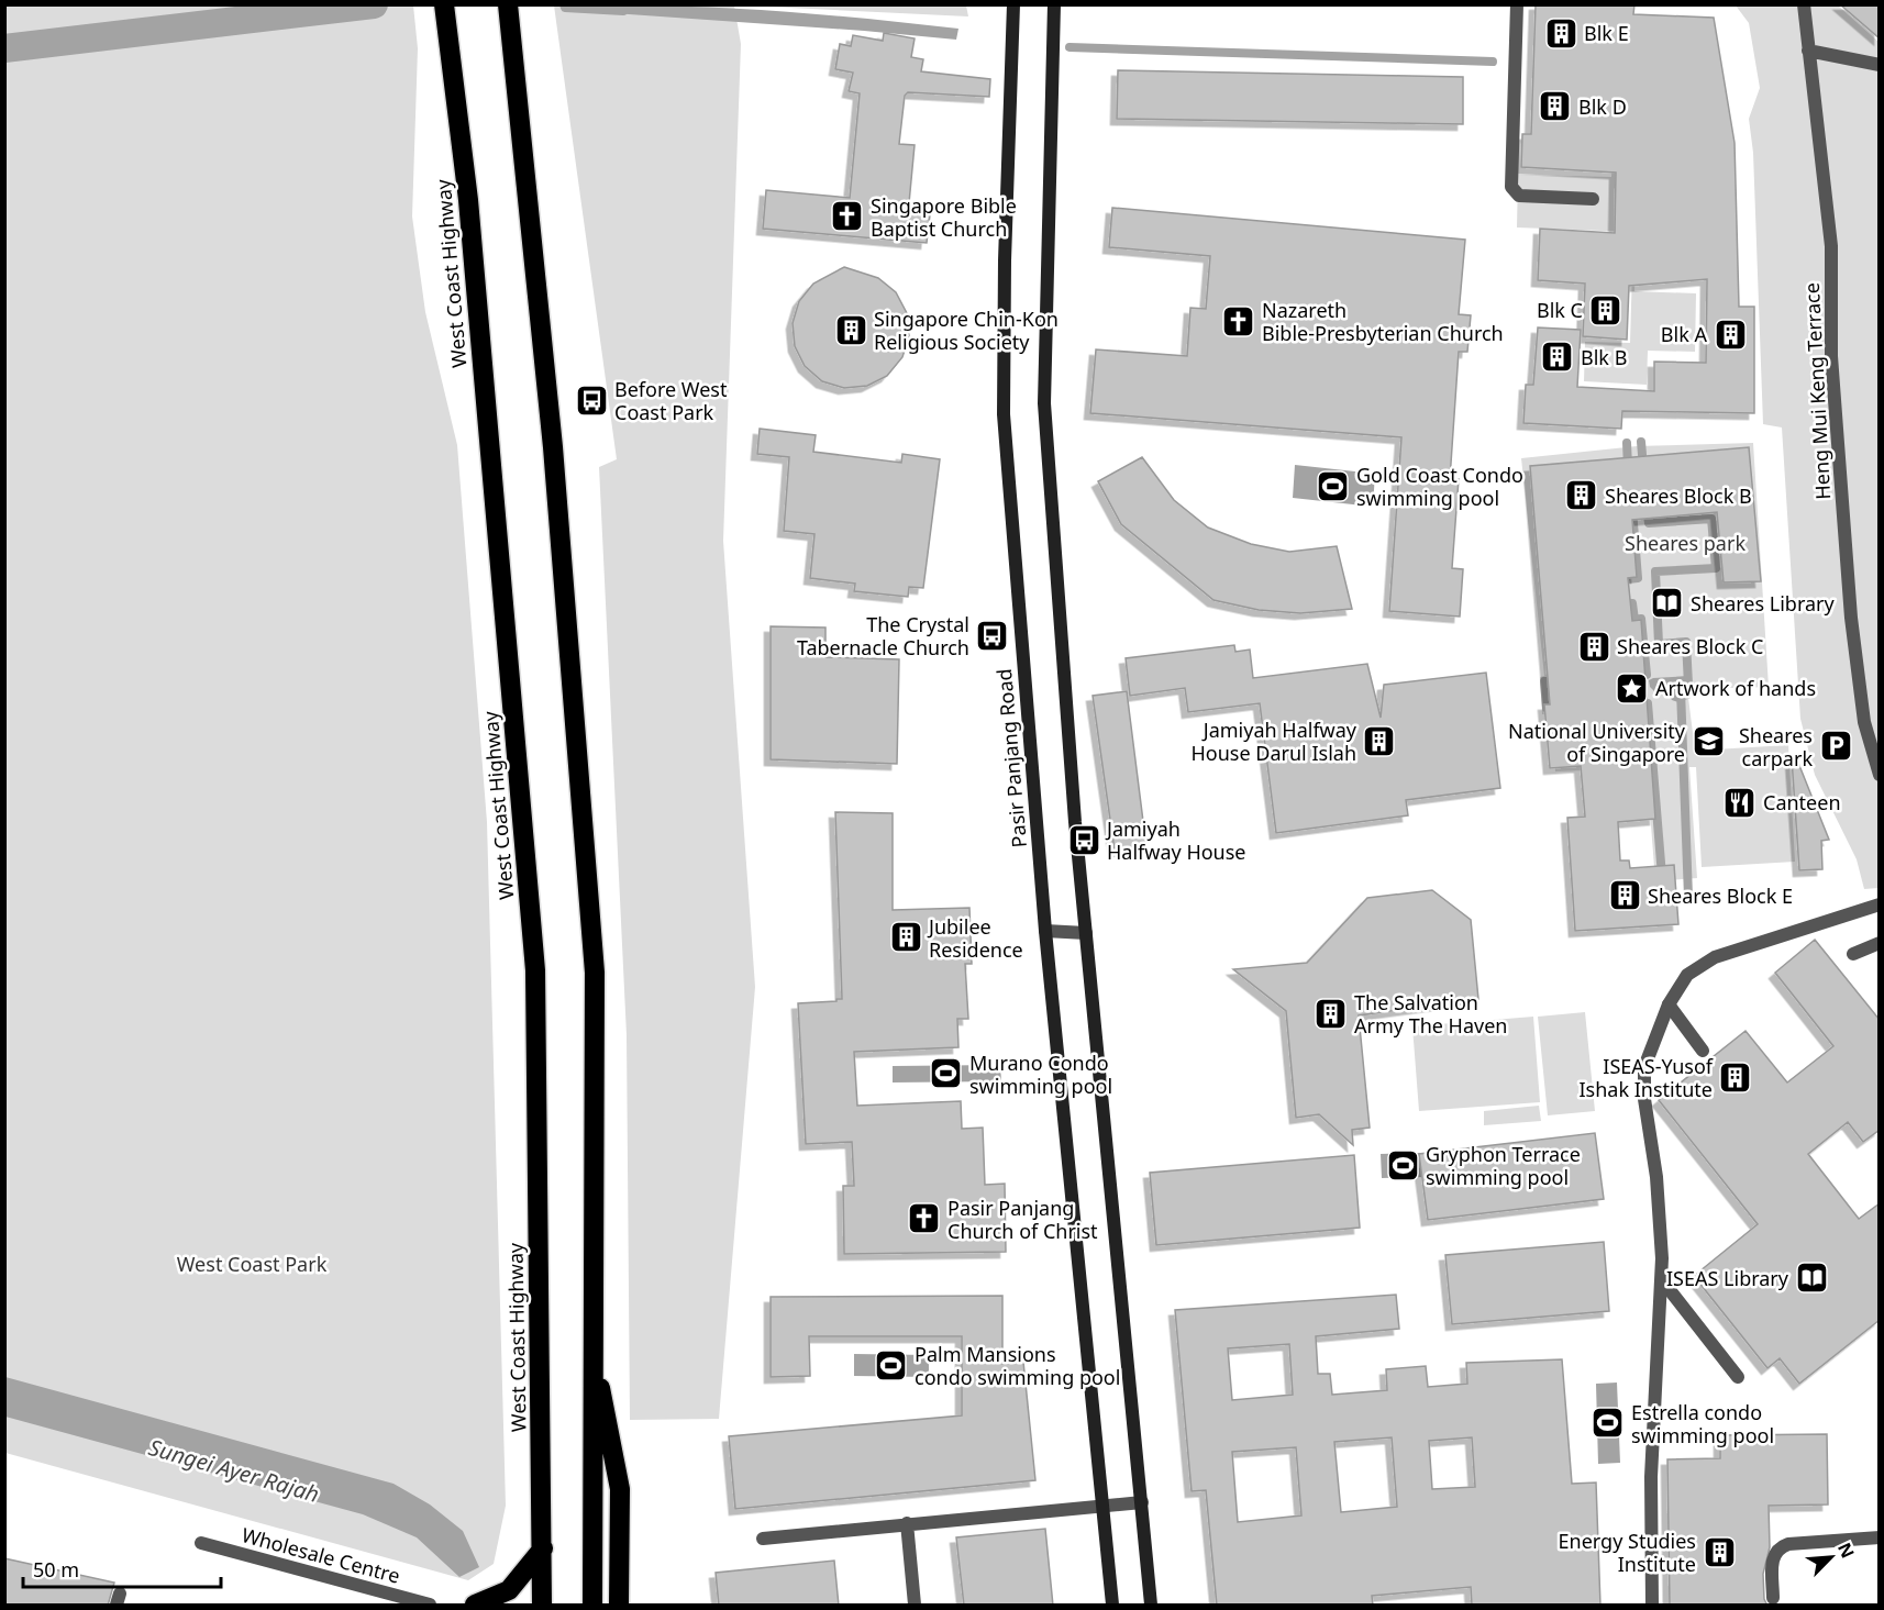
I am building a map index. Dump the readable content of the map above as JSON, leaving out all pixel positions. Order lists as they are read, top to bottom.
{
  "streets": {
    "highway": ["West Coast Highway"],
    "main road": ["Pasir Panjang Road"],
    "street": ["Heng Mui Keng Terrace", "Wholesale Centre"]
  },
  "water": ["Sungei Ayer Rajah"],
  "parks": ["Sheares park", "West Coast Park"],
  "places": {
    "building": [
      "Blk E",
      "Blk D",
      "Blk C",
      "Singapore Chin-Kon Religious Society",
      "Blk A",
      "Blk B",
      "Sheares Block B",
      "Sheares Block C",
      "Jamiyah Halfway House Darul Islah",
      "Sheares Block E",
      "Jubilee Residence",
      "The Salvation Army The Haven",
      "ISEAS-Yusof Ishak Institute",
      "Energy Studies Institute"
    ],
    "church": ["Singapore Bible Baptist Church", "Nazareth Bible-Presbyterian Church", "Pasir Panjang Church of Christ"],
    "bus stop": ["Before West Coast Park", "The Crystal Tabernacle Church", "Jamiyah Halfway House"],
    "sports": [
      "Gold Coast Condo swimming pool",
      "Murano Condo swimming pool",
      "Gryphon Terrace swimming pool",
      "Palm Mansions condo swimming pool",
      "Estrella condo swimming pool"
    ],
    "library": ["Sheares Library", "ISEAS Library"],
    "place": ["Artwork of hands"],
    "school or university": ["National University of Singapore"],
    "parking": ["Sheares carpark"],
    "restaurant": ["Canteen"]
  },
  "scale_bar": "50 m",
  "north": "top right"
}
